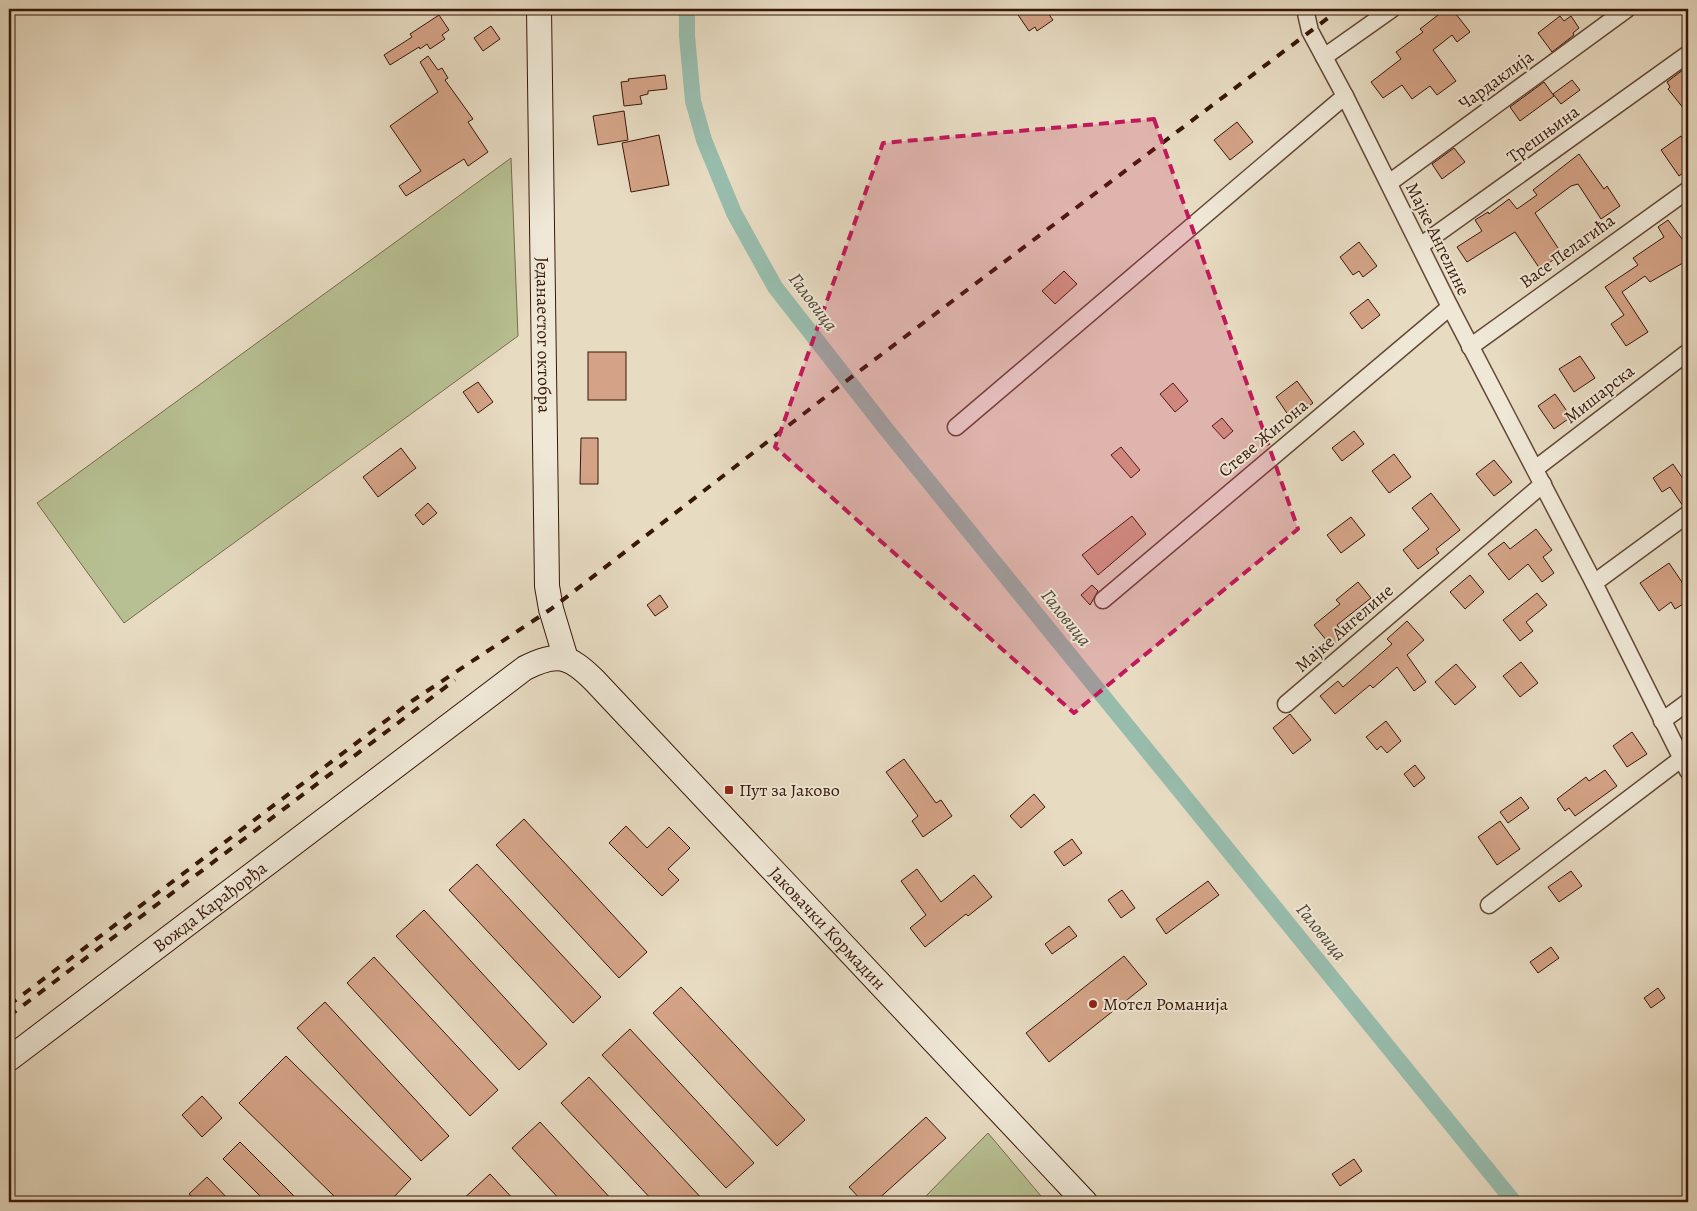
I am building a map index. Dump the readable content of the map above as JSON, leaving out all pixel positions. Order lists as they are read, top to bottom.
{
  "streets": {
    "main road": ["Једанаестог октобра", "Вожда Карађорђа", "Јаковачки Кормадин"],
    "street": [
      "Чардаклија",
      "Трешњина",
      "Мајке Ангелине",
      "Васе Пелагића",
      "Мишарска",
      "Стеве Жигона"
    ]
  },
  "crossings": [
    ["Чардаклија", "Мајке Ангелине"],
    ["Трешњина", "Мајке Ангелине"],
    ["Мајке Ангелине", "Васе Пелагића"],
    ["Мајке Ангелине", "Мишарска"],
    ["Мајке Ангелине", "Стеве Жигона"],
    ["Једанаестог октобра", "Вожда Карађорђа"],
    ["Једанаестог октобра", "Јаковачки Кормадин"],
    ["Вожда Карађорђа", "Јаковачки Кормадин"]
  ],
  "water": ["Галовица"],
  "places": {
    "transit": ["Пут за Јаково"],
    "other": ["Мотел Романија"]
  }
}
